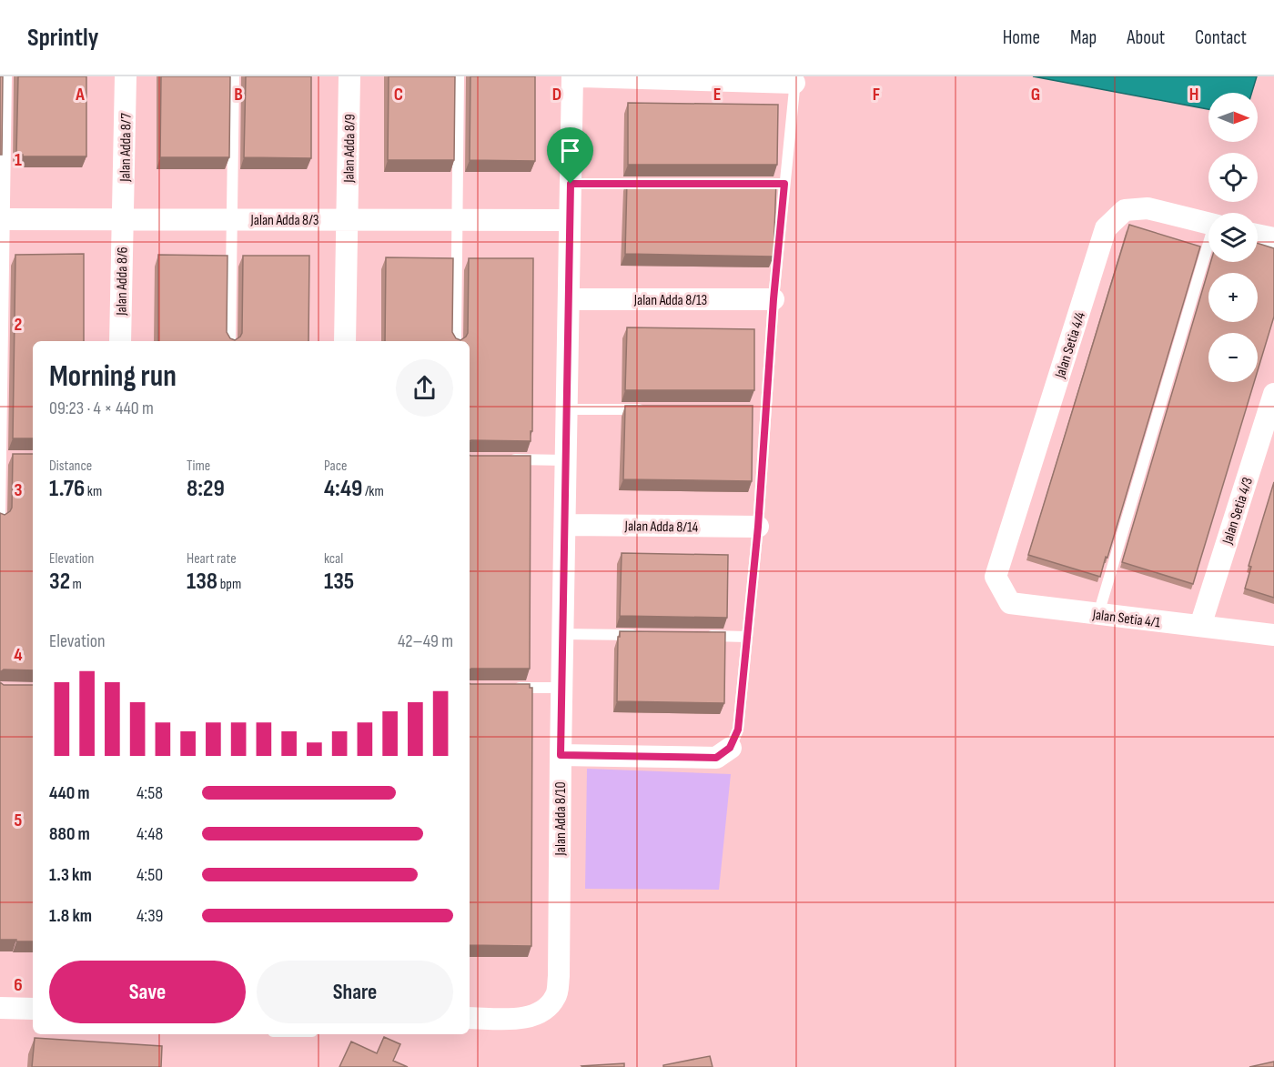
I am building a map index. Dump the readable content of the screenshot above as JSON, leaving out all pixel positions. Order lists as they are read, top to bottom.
{
  "streets": {
    "street": [
      "Jalan Adda 8/7",
      "Jalan Adda 8/9",
      "Jalan Adda 8/3",
      "Jalan Adda 8/6",
      "Jalan Adda 8/13",
      "Jalan Setia 4/4",
      "Jalan Setia 4/3",
      "Jalan Adda 8/14",
      "Jalan Setia 4/1",
      "Jalan Adda 8/10"
    ]
  },
  "crossings": [
    ["Jalan Adda 8/7", "Jalan Adda 8/3"],
    ["Jalan Adda 8/7", "Jalan Adda 8/6"],
    ["Jalan Adda 8/9", "Jalan Adda 8/3"],
    ["Jalan Adda 8/3", "Jalan Adda 8/6"],
    ["Jalan Adda 8/3", "Jalan Adda 8/10"],
    ["Jalan Adda 8/13", "Jalan Adda 8/10"],
    ["Jalan Setia 4/4", "Jalan Setia 4/1"],
    ["Jalan Setia 4/3", "Jalan Setia 4/1"],
    ["Jalan Adda 8/14", "Jalan Adda 8/10"]
  ],
  "north": "right",
  "page": {
    "header": "Sprintly",
    "nav": [
      "Home",
      "Map",
      "About",
      "Contact"
    ],
    "map_buttons": ["+", "−"],
    "heading": ["Morning run", "09:23 · 4 × 440 m"],
    "stats": [
      ["Distance", "1.76 km"],
      ["Time", "8:29"],
      ["Pace", "4:49 /km"],
      ["Elevation", "32 m"],
      ["Heart rate", "138 bpm"],
      ["kcal", "135"]
    ],
    "chart": ["Elevation", "42–49 m"],
    "list": [
      {
        "name": "440 m",
        "note": "4:58"
      },
      {
        "name": "880 m",
        "note": "4:48"
      },
      {
        "name": "1.3 km",
        "note": "4:50"
      },
      {
        "name": "1.8 km",
        "note": "4:39"
      }
    ],
    "buttons": ["Save", "Share"]
  },
  "grid": {
    "columns": [
      "A",
      "B",
      "C",
      "D",
      "E",
      "F",
      "G",
      "H"
    ],
    "rows": [
      "1",
      "2",
      "3",
      "4",
      "5",
      "6"
    ]
  }
}
